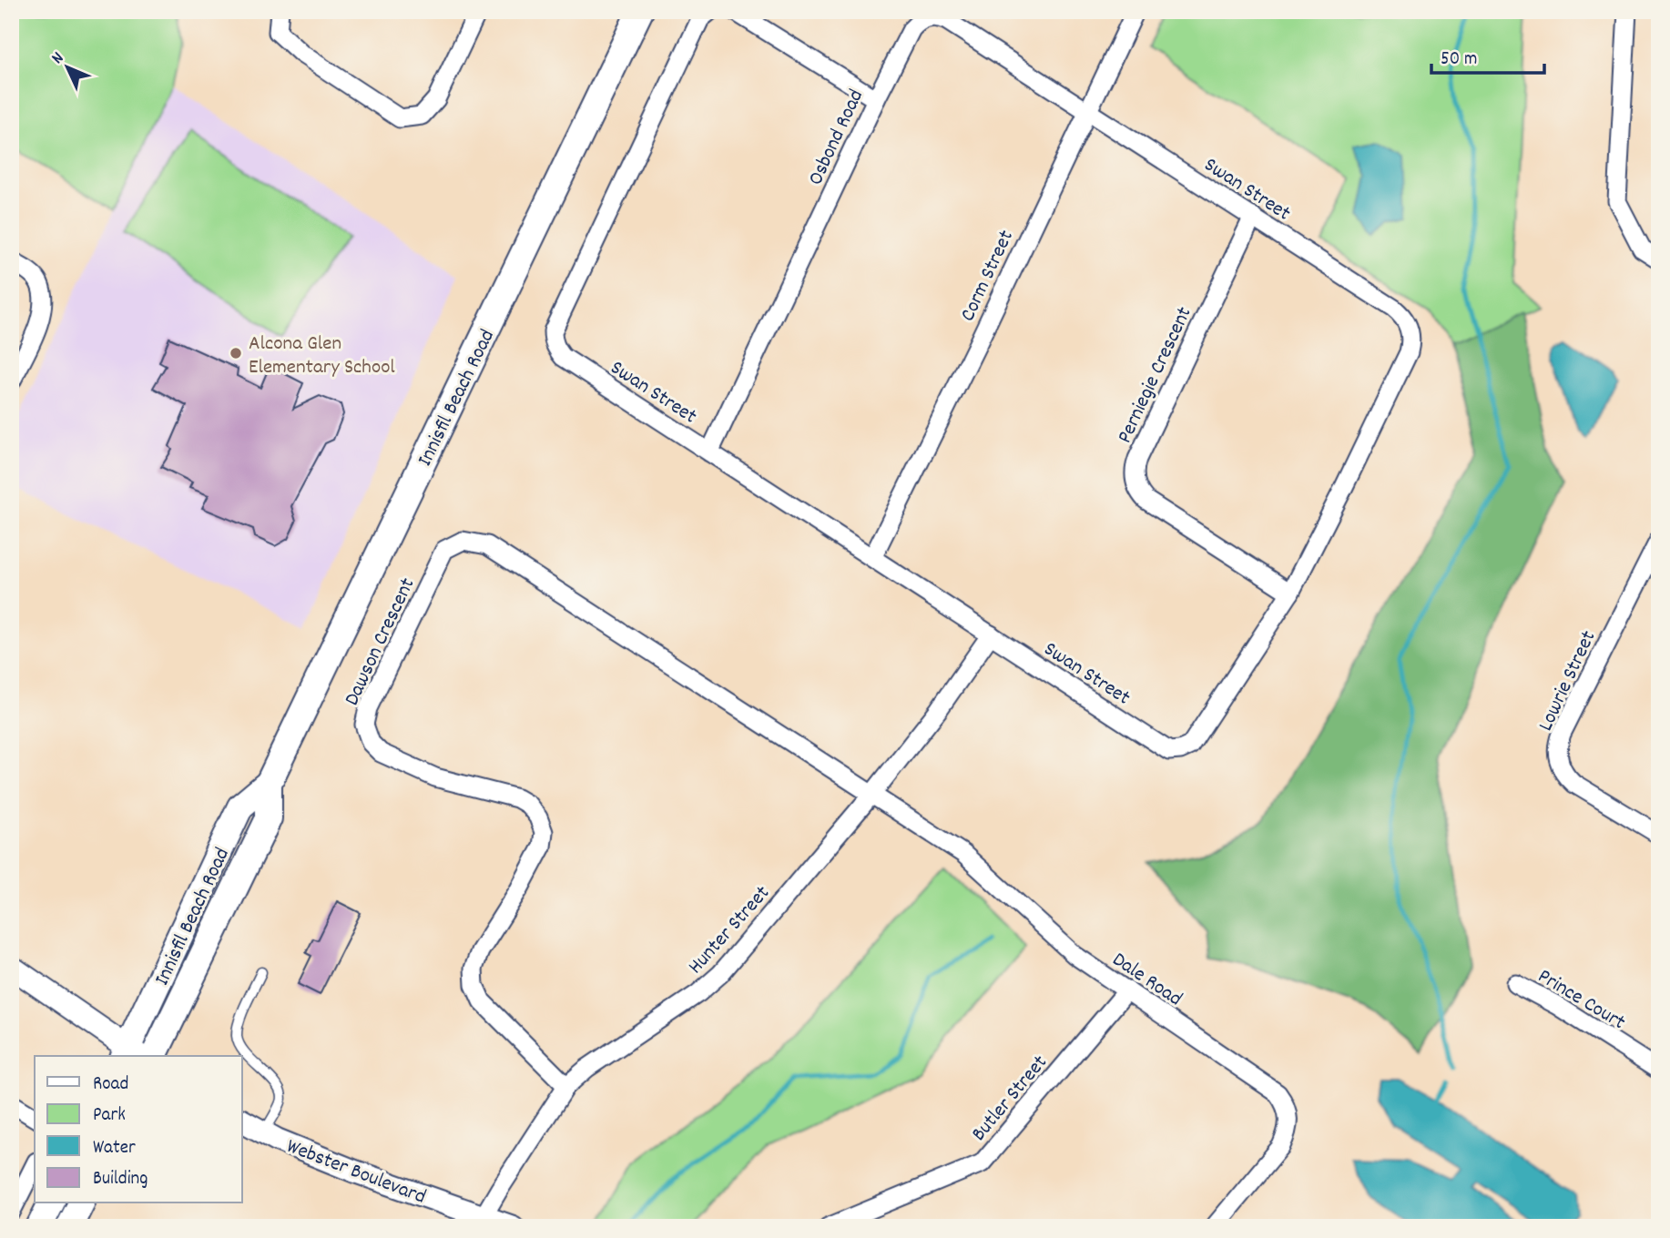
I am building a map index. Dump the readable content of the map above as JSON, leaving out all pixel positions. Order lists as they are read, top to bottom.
{
  "streets": {
    "main road": ["Innisfil Beach Road"],
    "street": [
      "Osbond Road",
      "Swan Street",
      "Corm Street",
      "Perniegie Crescent",
      "Dawson Crescent",
      "Lowrie Street",
      "Hunter Street",
      "Dale Road",
      "Prince Court",
      "Butler Street",
      "Webster Boulevard"
    ]
  },
  "crossings": [
    ["Osbond Road", "Swan Street"],
    ["Osbond Road", "Corm Street"],
    ["Swan Street", "Corm Street"],
    ["Swan Street", "Perniegie Crescent"],
    ["Swan Street", "Hunter Street"],
    ["Dawson Crescent", "Hunter Street"],
    ["Dawson Crescent", "Dale Road"],
    ["Hunter Street", "Dale Road"],
    ["Hunter Street", "Webster Boulevard"],
    ["Dale Road", "Butler Street"]
  ],
  "places": ["Alcona Glen Elementary School"],
  "legend": [
    "Road",
    "Park",
    "Water",
    "Building"
  ],
  "scale_bar": "50 m",
  "north": "top left"
}
